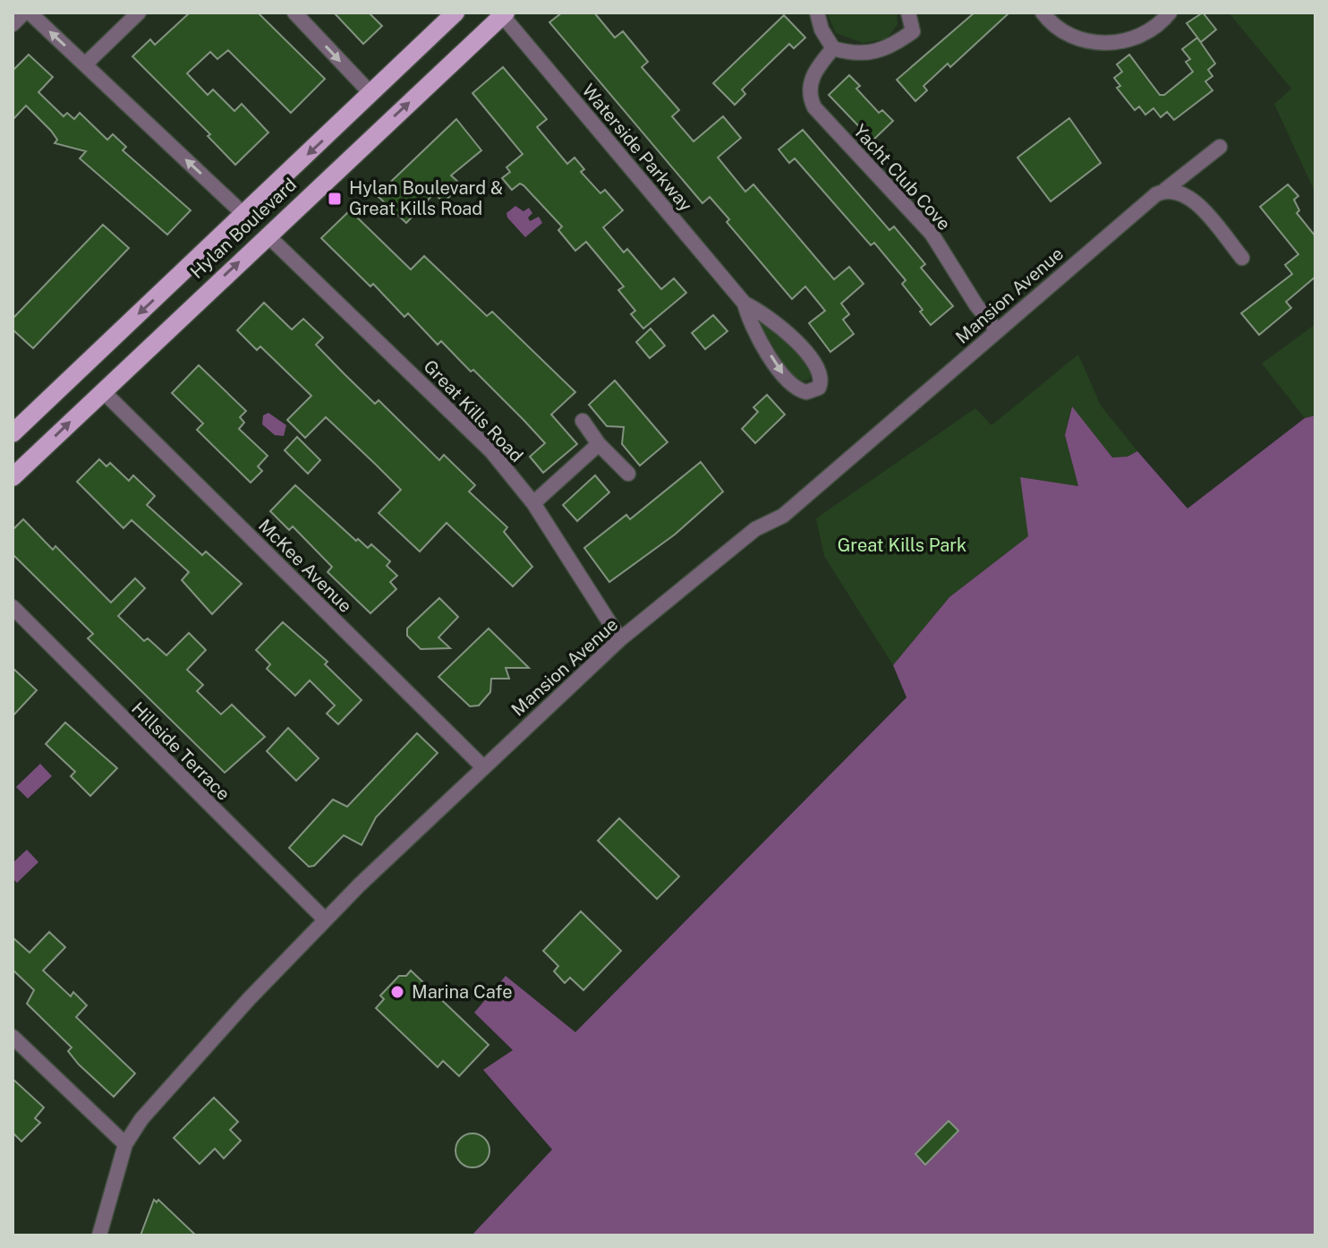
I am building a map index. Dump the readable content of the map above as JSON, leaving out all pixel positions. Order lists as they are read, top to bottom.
{
  "streets": {
    "main road": ["Hylan Boulevard"],
    "street": [
      "Waterside Parkway",
      "Yacht Club Cove",
      "Mansion Avenue",
      "Great Kills Road",
      "McKee Avenue",
      "Hillside Terrace"
    ]
  },
  "crossings": [
    ["Waterside Parkway", "Hylan Boulevard"],
    ["Yacht Club Cove", "Mansion Avenue"],
    ["Hylan Boulevard", "Great Kills Road"],
    ["Hylan Boulevard", "McKee Avenue"],
    ["Mansion Avenue", "Great Kills Road"],
    ["Mansion Avenue", "McKee Avenue"],
    ["Mansion Avenue", "Hillside Terrace"]
  ],
  "parks": ["Great Kills Park"],
  "places": {
    "transit": ["Hylan Boulevard & Great Kills Road"],
    "other": ["Marina Cafe"]
  }
}
